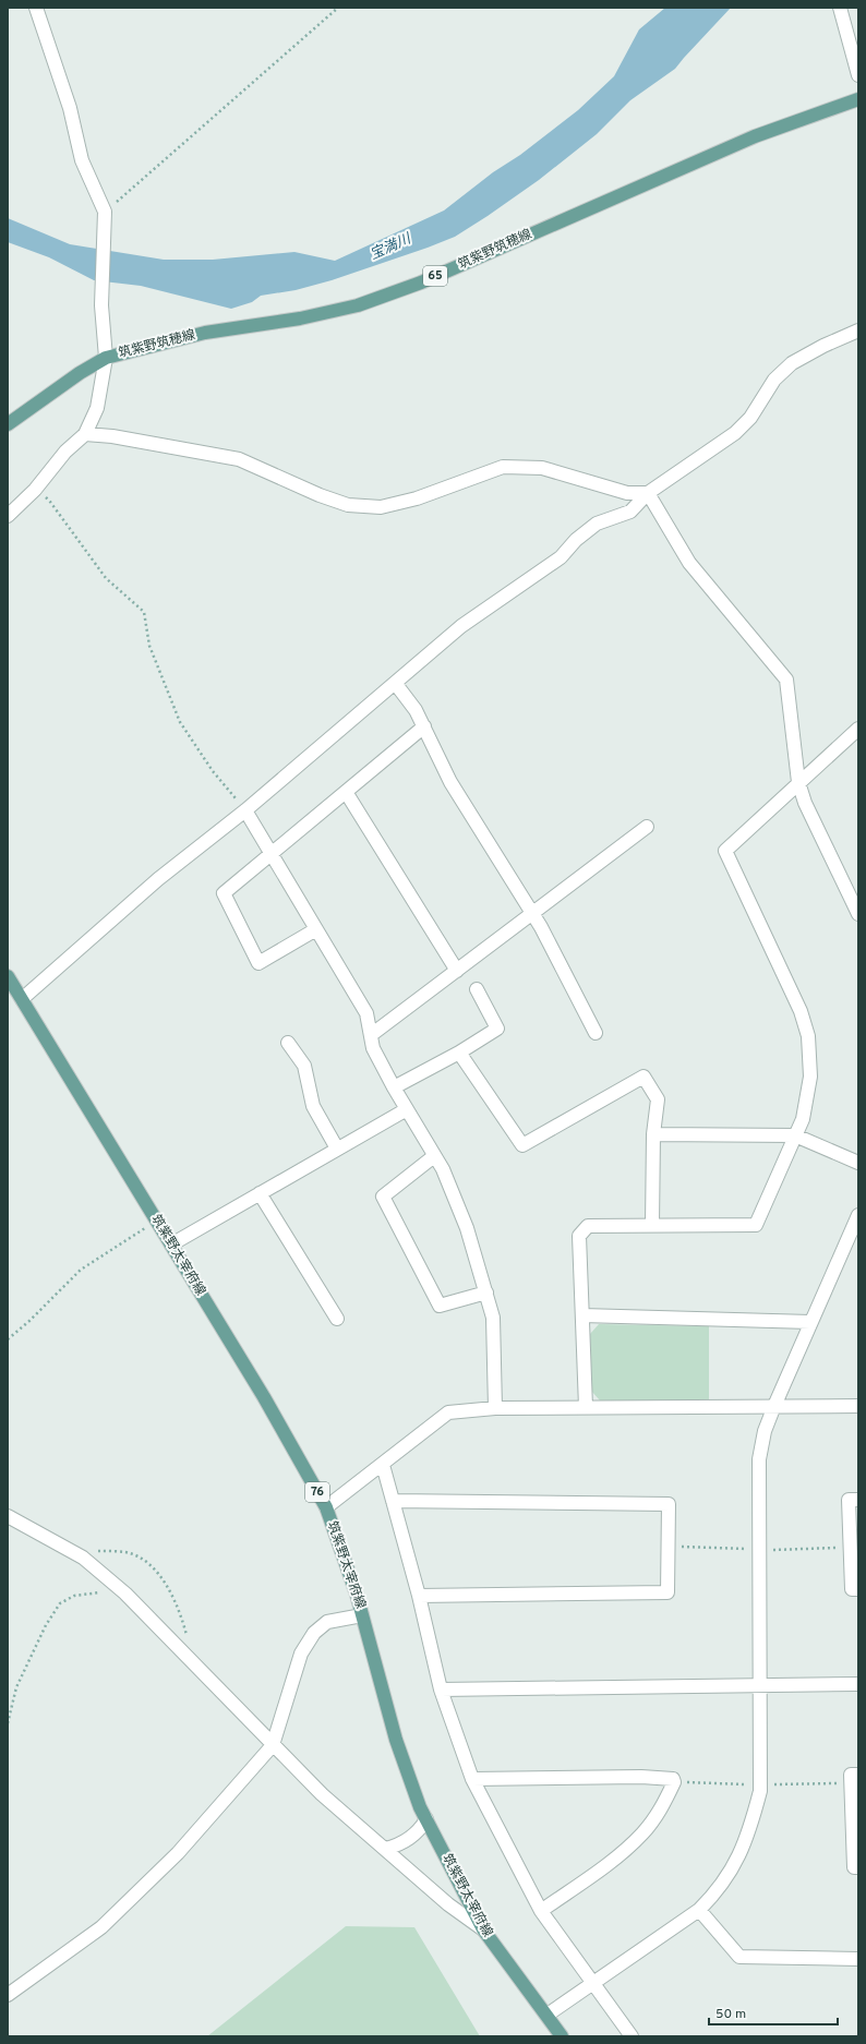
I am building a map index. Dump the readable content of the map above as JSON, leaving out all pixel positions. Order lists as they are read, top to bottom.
{
  "streets": {
    "main road": [
      "筑紫野筑穂線",
      "65",
      "筑紫野太宰府線",
      "76"
    ]
  },
  "water": ["宝満川"],
  "scale_bar": "50 m"
}
